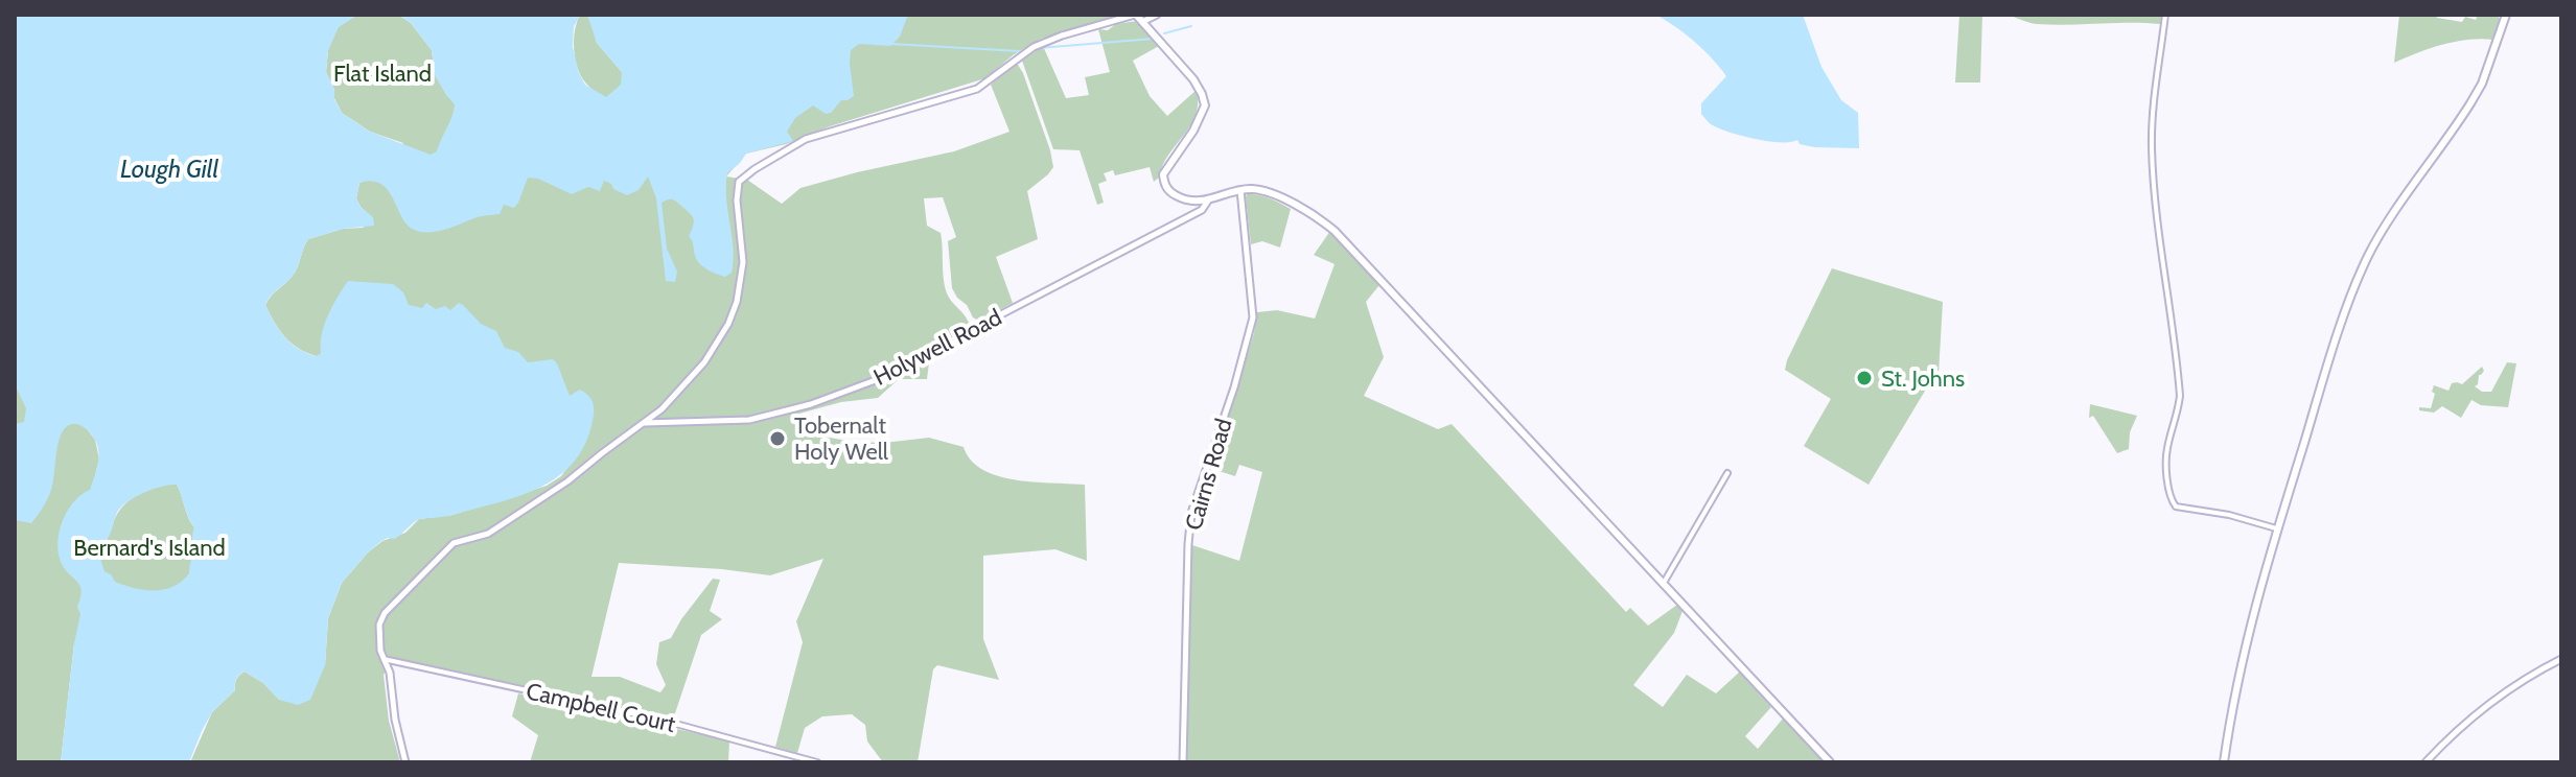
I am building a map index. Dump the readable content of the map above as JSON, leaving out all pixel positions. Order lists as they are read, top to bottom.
{
  "streets": {
    "street": ["Holywell Road", "Cairns Road", "Campbell Court"]
  },
  "water": ["Lough Gill"],
  "parks": ["Flat Island", "Bernard's Island"],
  "places": ["St. Johns", "Tobernalt Holy Well"]
}
